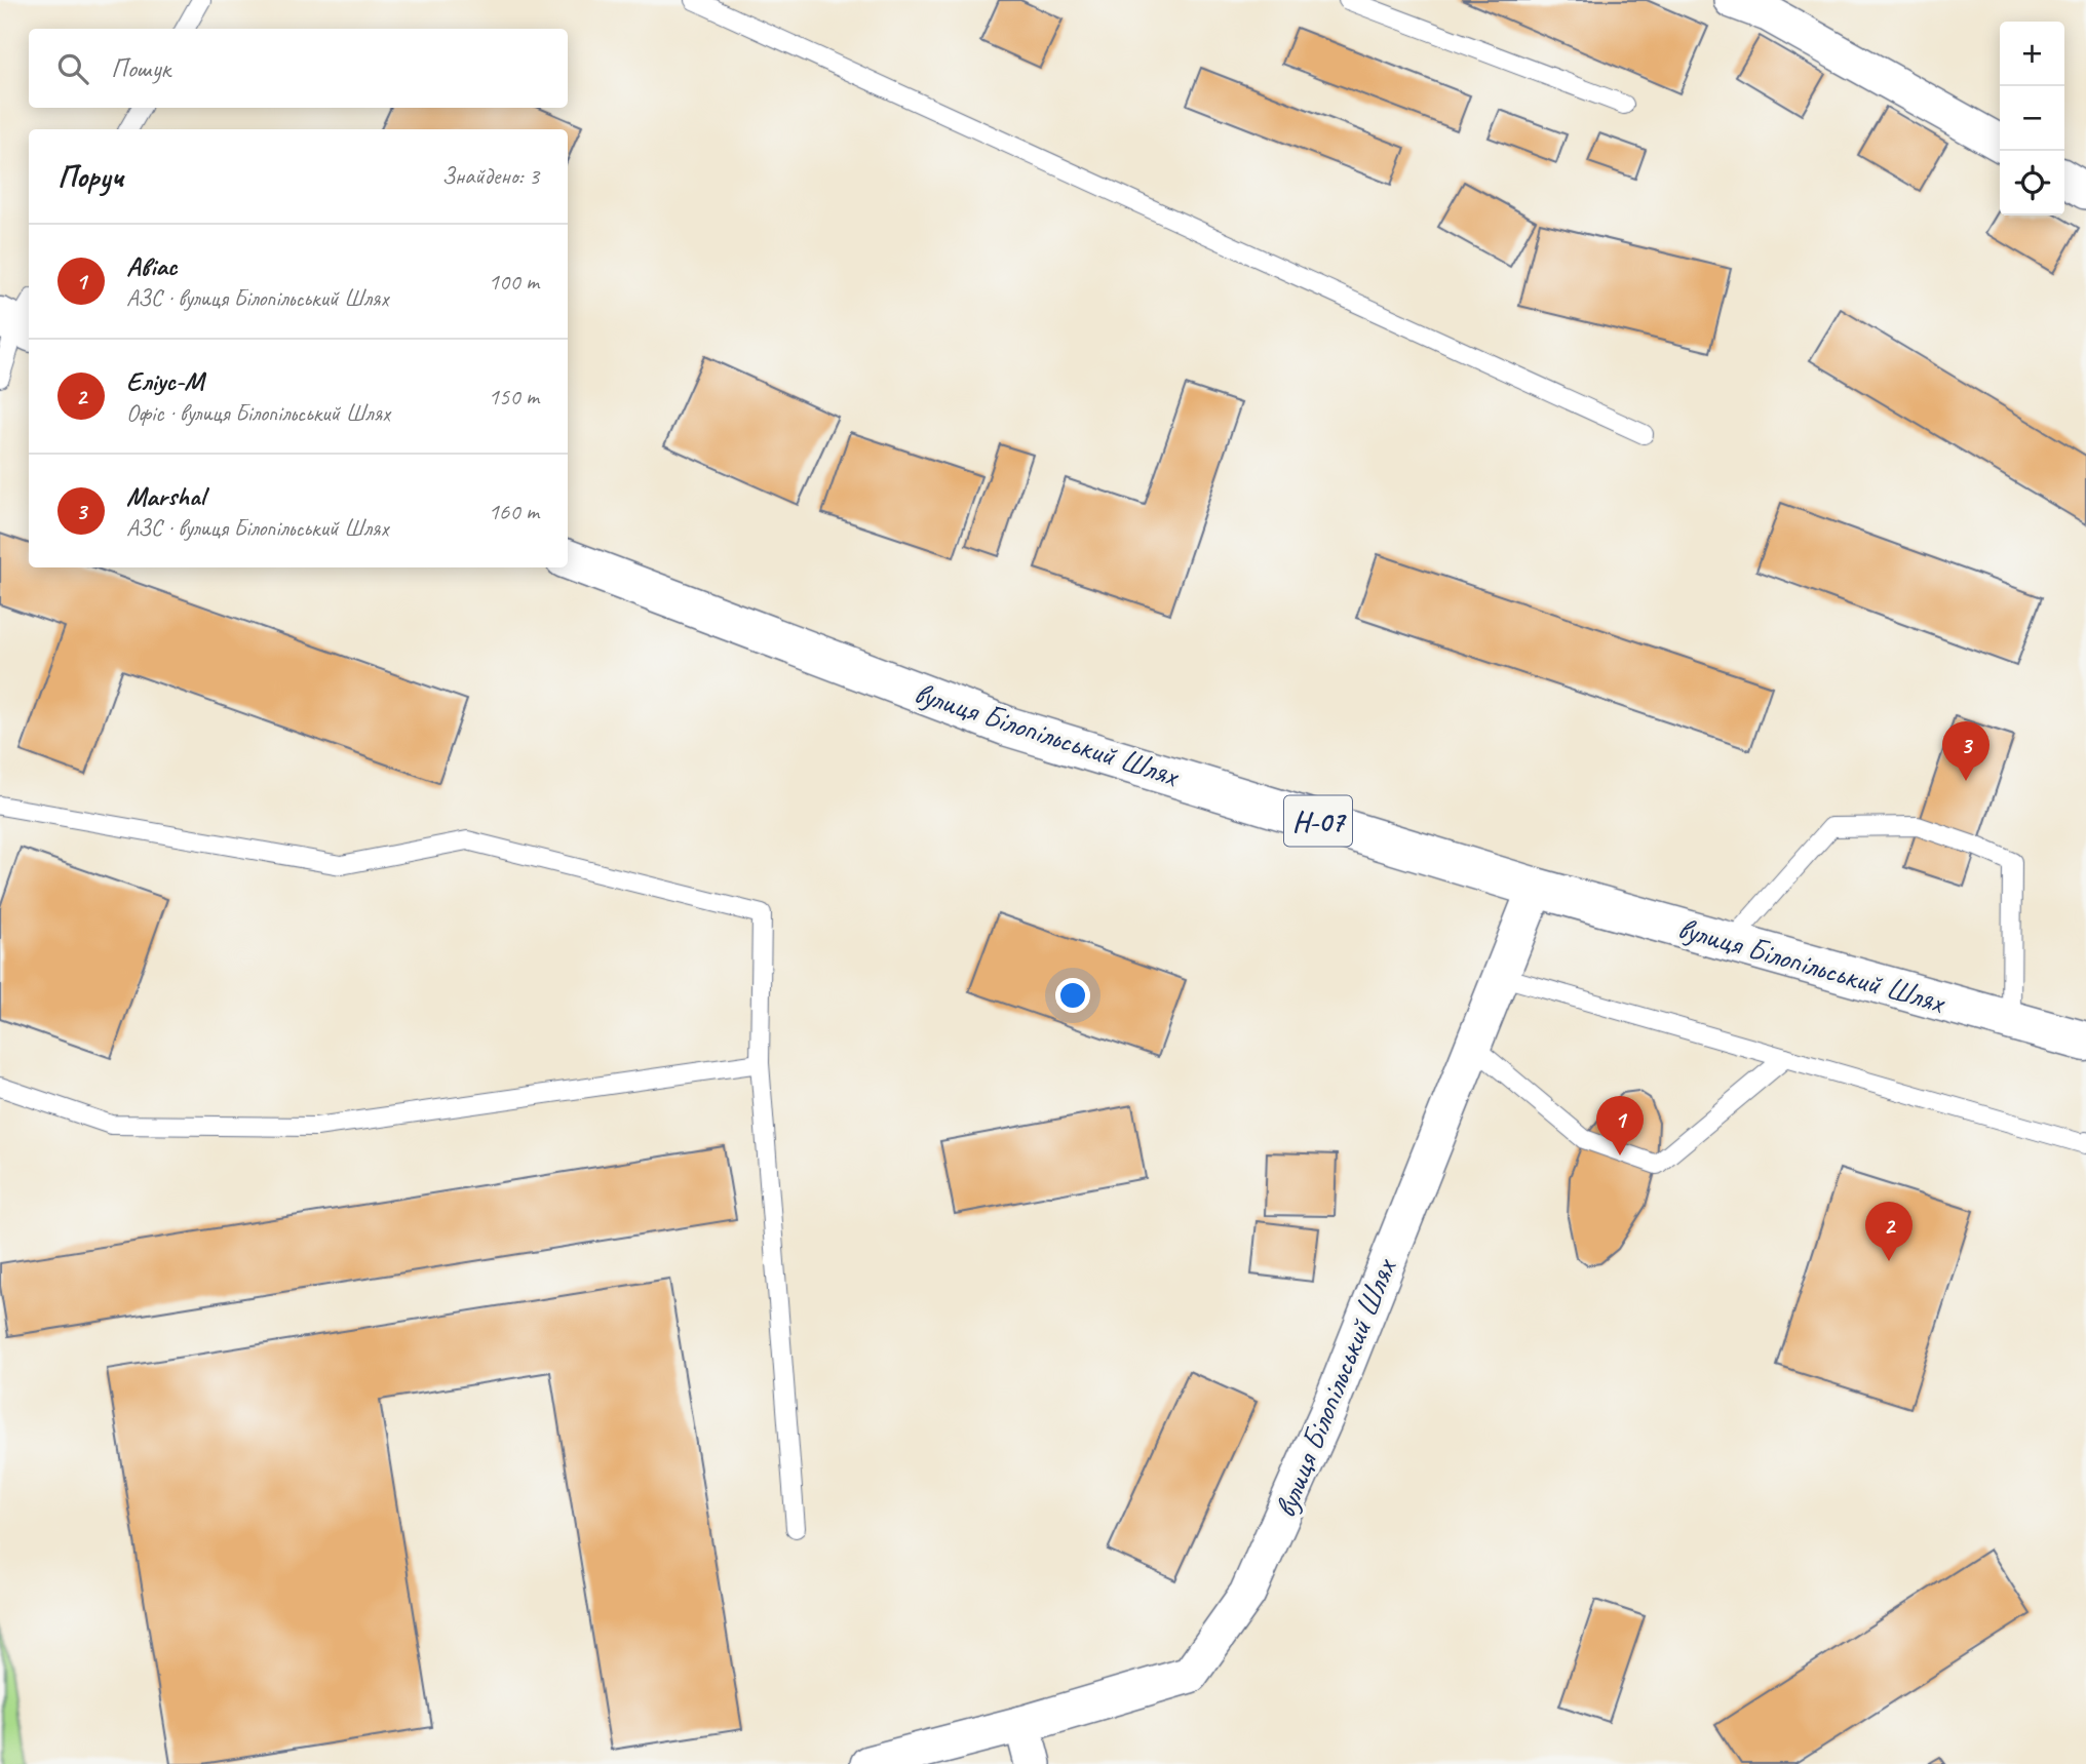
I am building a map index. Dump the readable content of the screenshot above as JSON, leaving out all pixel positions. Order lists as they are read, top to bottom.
{
  "streets": {
    "main road": ["вулиця Білопільський Шлях", "Н-07"]
  },
  "page": {
    "map_buttons": ["+", "−"],
    "search": "Пошук",
    "heading": ["Поруч", "Знайдено: 3"],
    "list": [
      {
        "mark": "1",
        "name": "Авіас",
        "note": "АЗС · вулиця Білопільський Шлях",
        "value": "100 m"
      },
      {
        "mark": "2",
        "name": "Еліус-М",
        "note": "Офіс · вулиця Білопільський Шлях",
        "value": "150 m"
      },
      {
        "mark": "3",
        "name": "Marshal",
        "note": "АЗС · вулиця Білопільський Шлях",
        "value": "160 m"
      }
    ],
    "pins": ["3", "1", "2"]
  }
}
